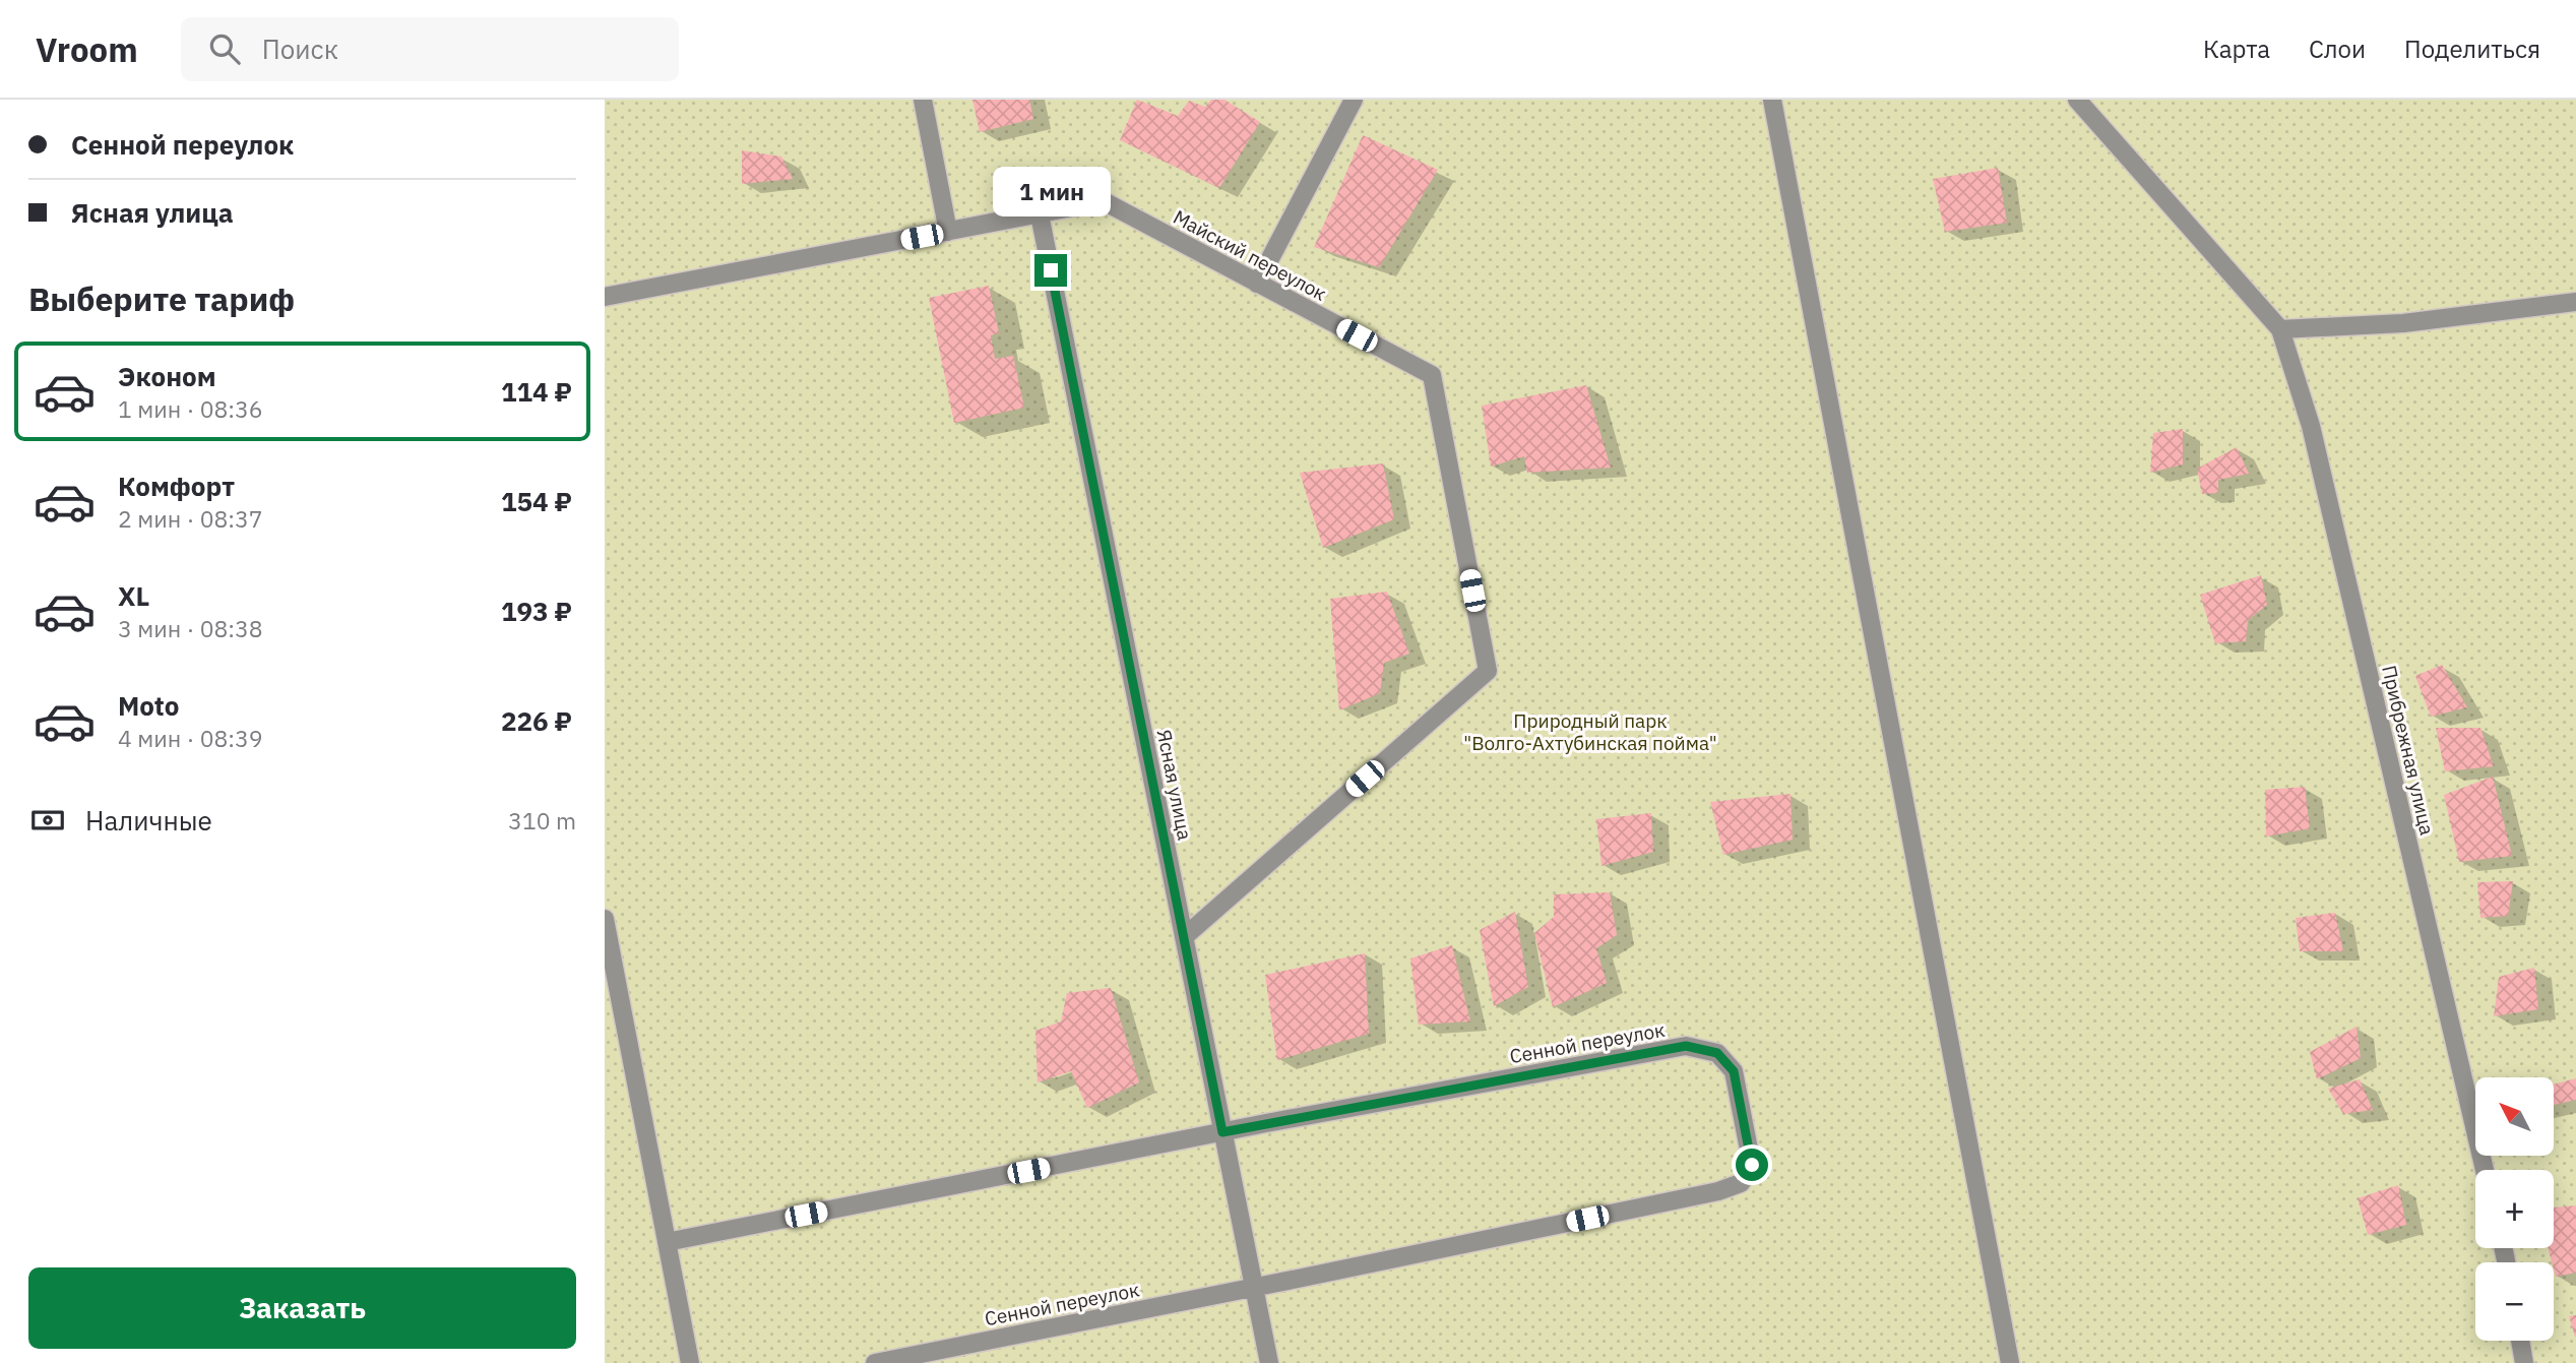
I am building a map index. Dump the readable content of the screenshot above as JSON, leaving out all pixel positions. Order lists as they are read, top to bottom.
{
  "streets": {
    "street": [
      "Майский переулок",
      "Прибрежная улица",
      "Ясная улица",
      "Сенной переулок"
    ]
  },
  "crossings": [
    ["Майский переулок", "Ясная улица"],
    ["Ясная улица", "Сенной переулок"]
  ],
  "parks": ["Природный парк \"Волго-Ахтубинская пойма\""],
  "north": "top left",
  "page": {
    "header": "Vroom",
    "search": "Поиск",
    "nav": ["Карта", "Слои", "Поделиться"],
    "banner": ["Сенной переулок", "Ясная улица"],
    "bubble": "1 мин",
    "heading": "Выберите тариф",
    "list": [
      {
        "name": "Эконом",
        "note": "1 мин · 08:36",
        "value": "114 ₽"
      },
      {
        "name": "Комфорт",
        "note": "2 мин · 08:37",
        "value": "154 ₽"
      },
      {
        "name": "XL",
        "note": "3 мин · 08:38",
        "value": "193 ₽"
      },
      {
        "name": "Moto",
        "note": "4 мин · 08:39",
        "value": "226 ₽"
      }
    ],
    "pay": ["Наличные", "310 m"],
    "map_buttons": ["+", "−"],
    "buttons": "Заказать"
  }
}
